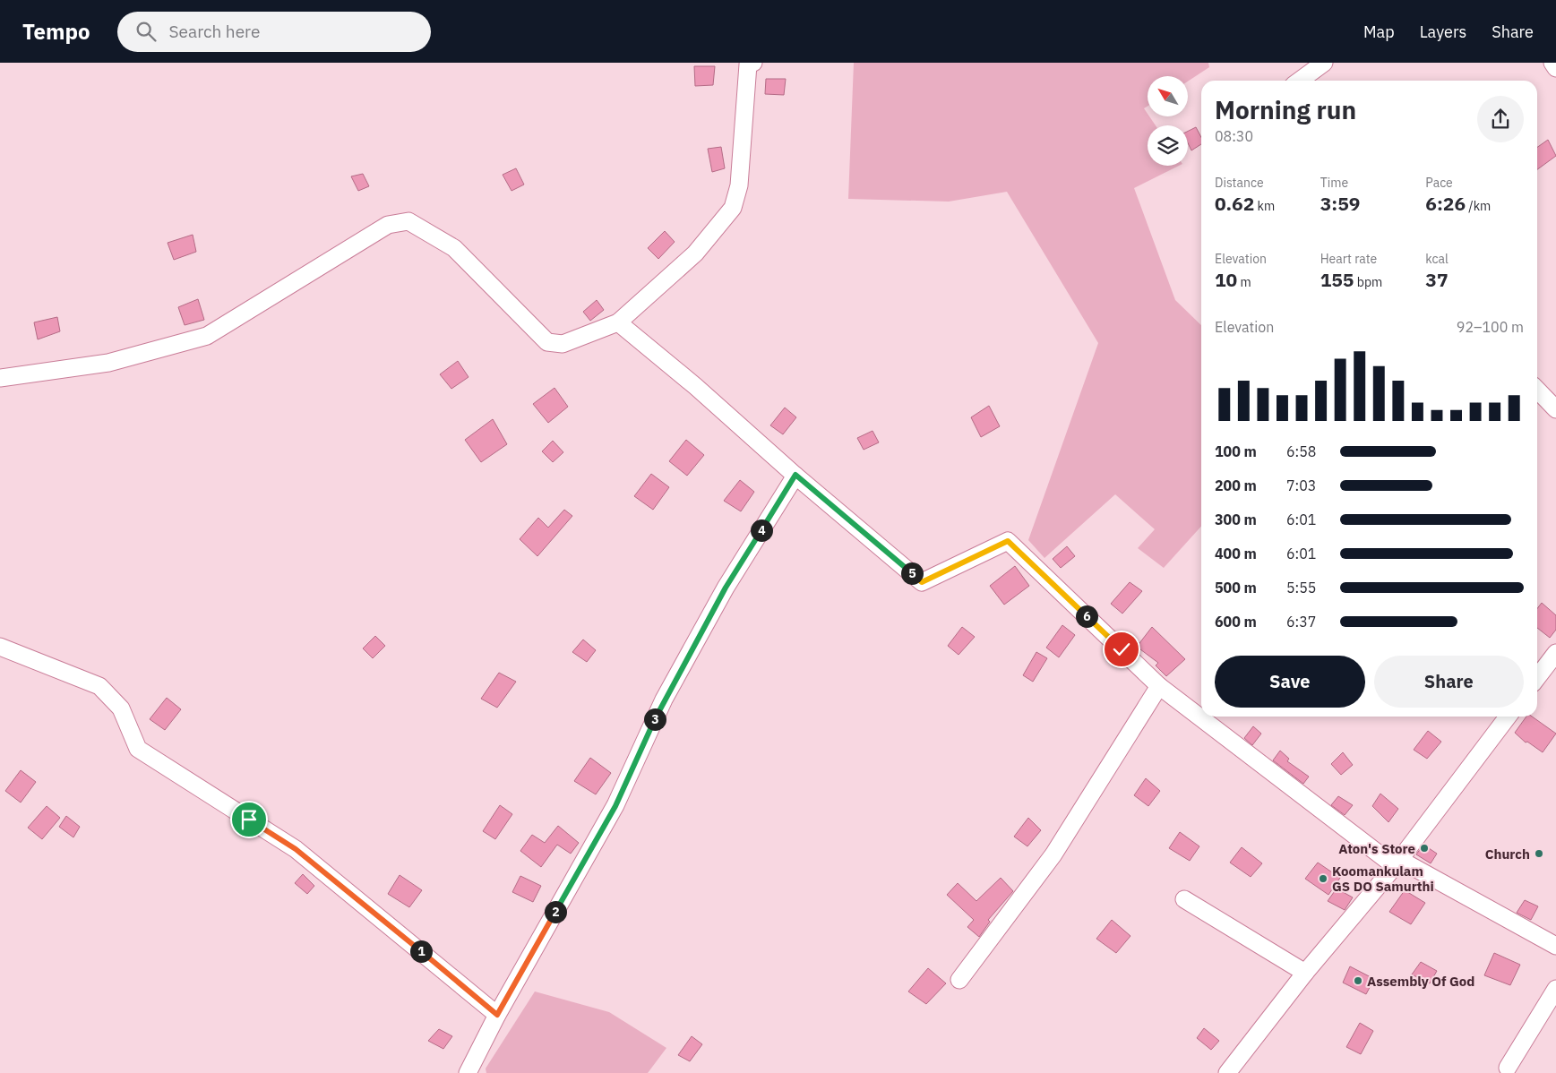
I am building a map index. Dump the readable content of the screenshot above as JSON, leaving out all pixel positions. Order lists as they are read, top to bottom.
{
  "places": [
    "Aton's Store",
    "Church",
    "Koomankulam GS DO Samurthi",
    "Assembly Of God"
  ],
  "north": "top left",
  "page": {
    "header": "Tempo",
    "search": "Search here",
    "nav": ["Map", "Layers", "Share"],
    "heading": ["Morning run", "08:30"],
    "stats": [
      ["Distance", "0.62 km"],
      ["Time", "3:59"],
      ["Pace", "6:26 /km"],
      ["Elevation", "10 m"],
      ["Heart rate", "155 bpm"],
      ["kcal", "37"]
    ],
    "chart": ["Elevation", "92–100 m"],
    "list": [
      {
        "name": "100 m",
        "note": "6:58"
      },
      {
        "name": "200 m",
        "note": "7:03"
      },
      {
        "name": "300 m",
        "note": "6:01"
      },
      {
        "name": "400 m",
        "note": "6:01"
      },
      {
        "name": "500 m",
        "note": "5:55"
      },
      {
        "name": "600 m",
        "note": "6:37"
      }
    ],
    "pins": [
      "4",
      "5",
      "6",
      "3",
      "2",
      "1"
    ],
    "buttons": ["Save", "Share"]
  }
}
